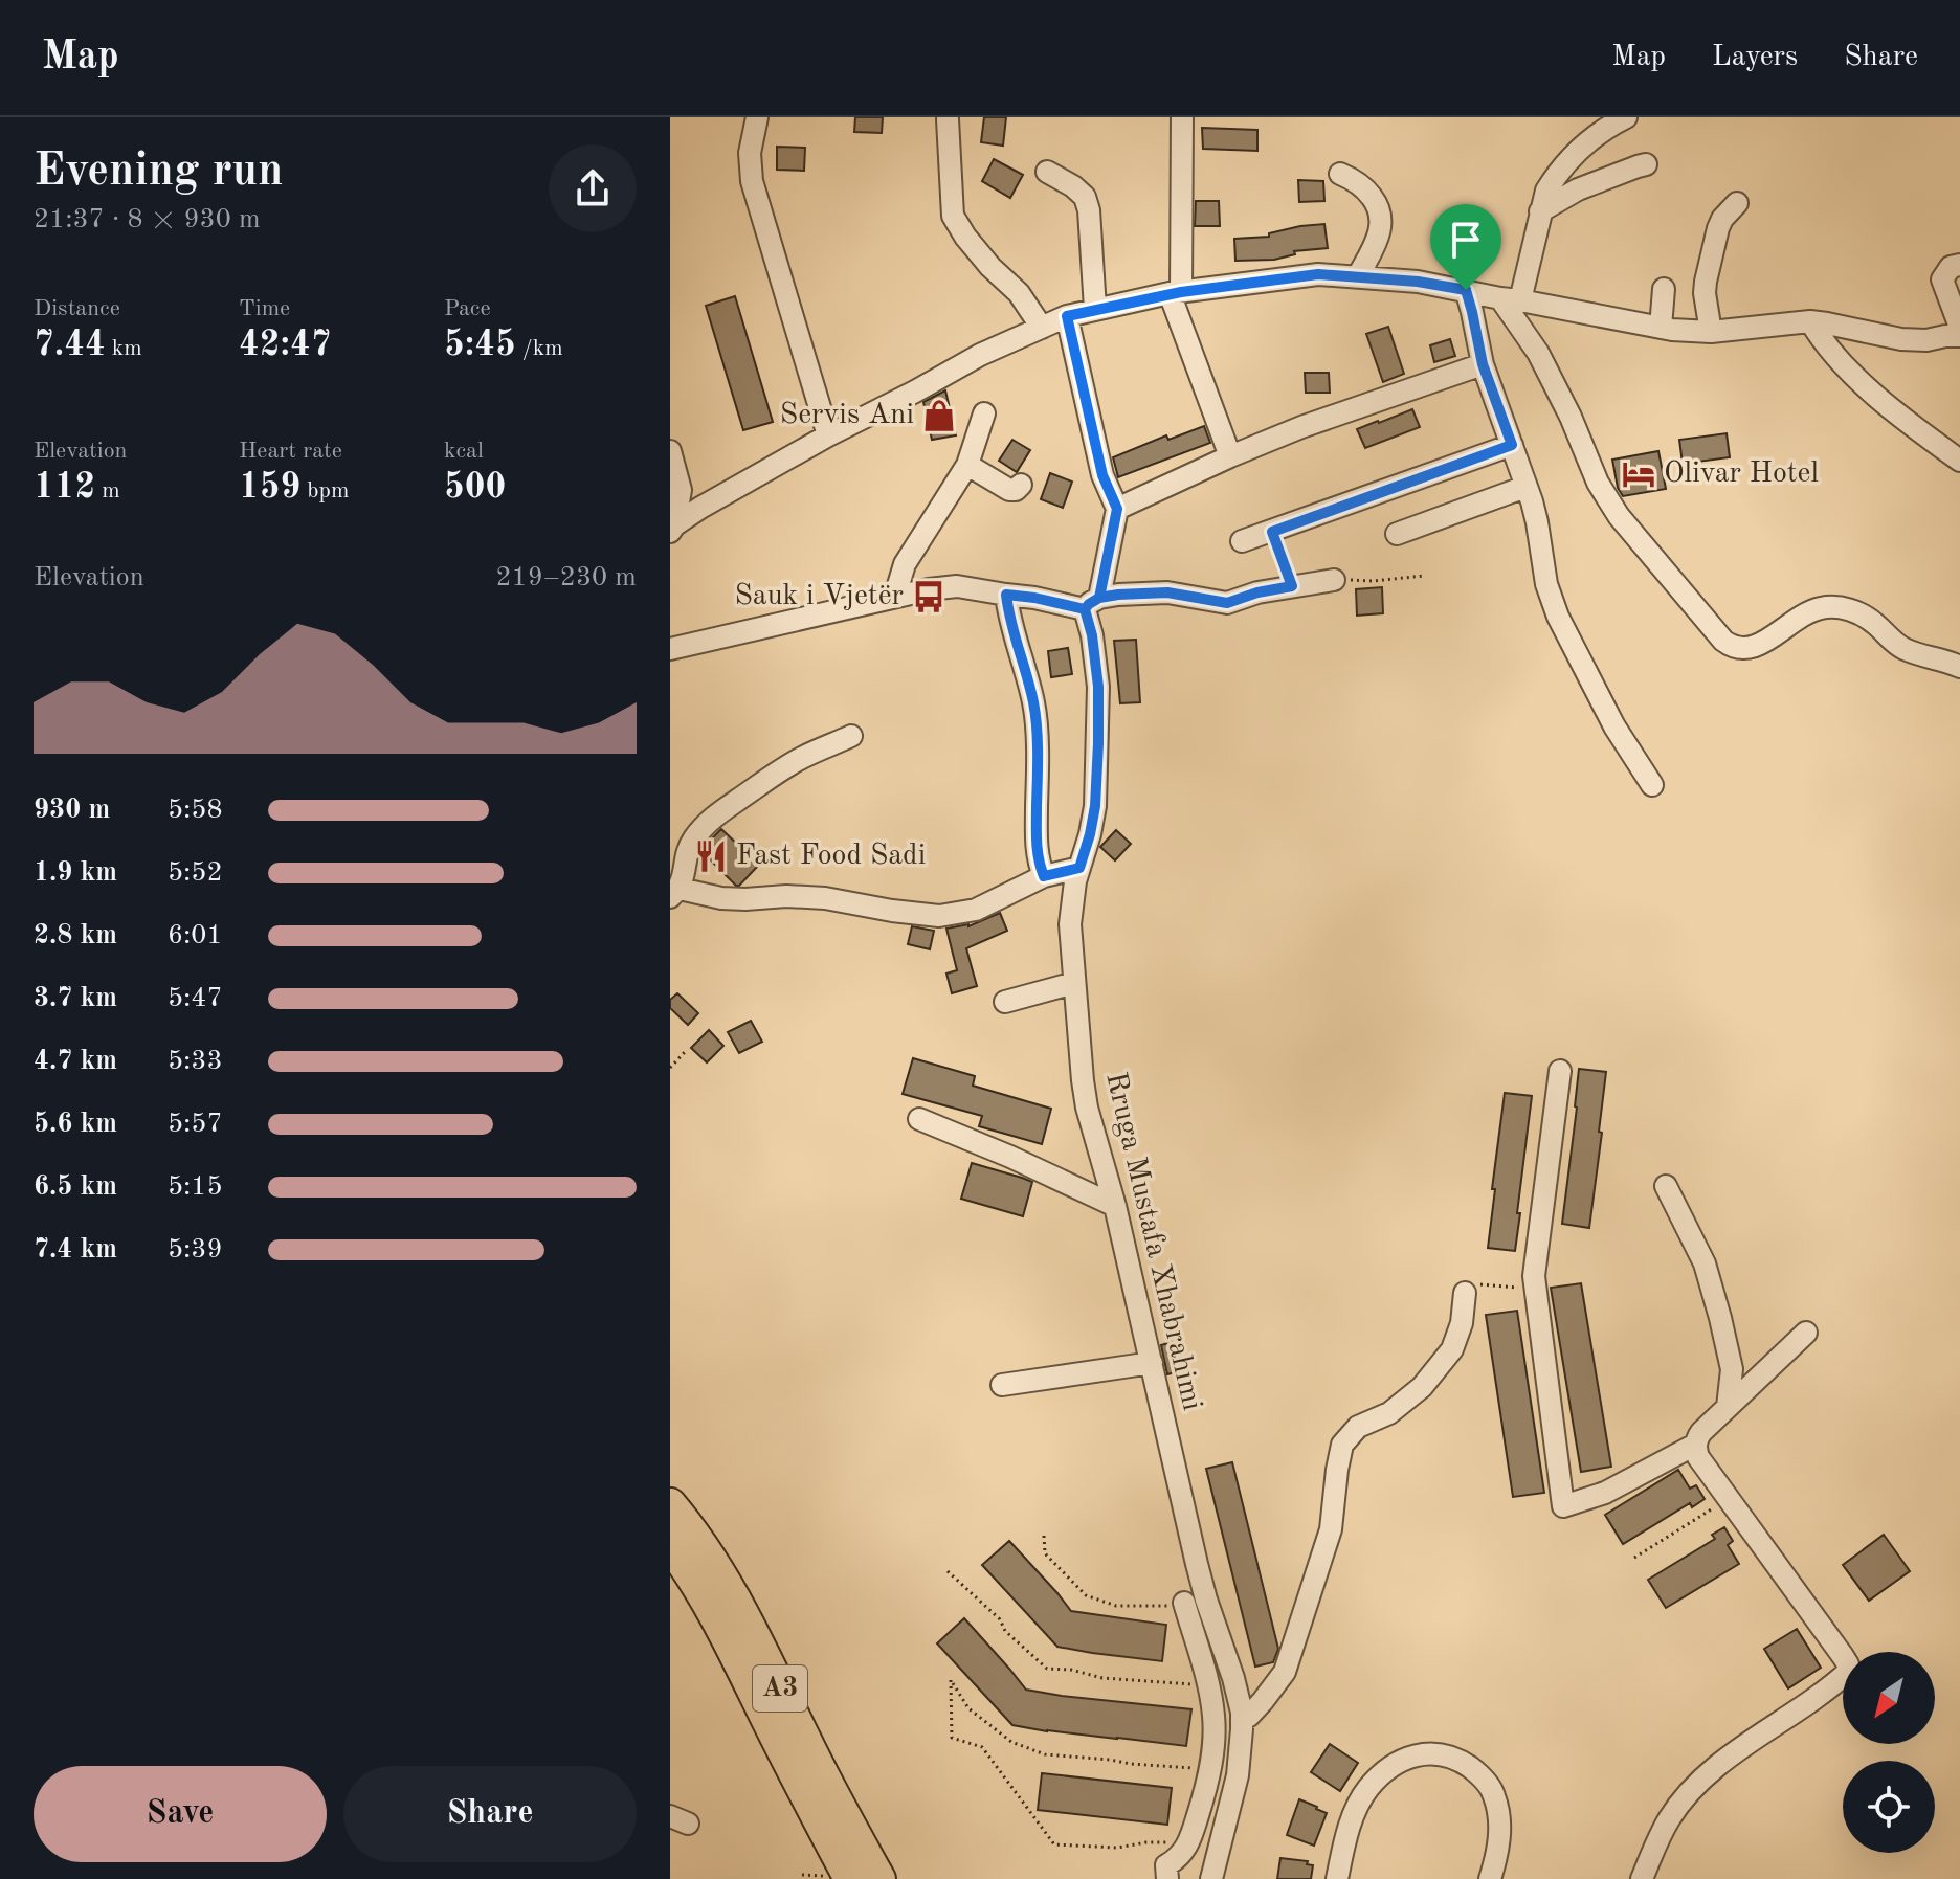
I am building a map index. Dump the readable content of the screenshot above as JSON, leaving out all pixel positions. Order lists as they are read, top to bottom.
{
  "streets": {
    "highway": ["A3"],
    "street": ["Rruga Mustafa Xhabrahimi"]
  },
  "places": {
    "shop": ["Servis Ani"],
    "hotel": ["Olivar Hotel"],
    "bus stop": ["Sauk i Vjetër"],
    "restaurant": ["Fast Food Sadi"]
  },
  "north": "bottom left",
  "page": {
    "header": "Map",
    "nav": ["Map", "Layers", "Share"],
    "heading": ["Evening run", "21:37 · 8 × 930 m"],
    "stats": [
      ["Distance", "7.44 km"],
      ["Time", "42:47"],
      ["Pace", "5:45 /km"],
      ["Elevation", "112 m"],
      ["Heart rate", "159 bpm"],
      ["kcal", "500"]
    ],
    "chart": ["Elevation", "219–230 m"],
    "list": [
      {
        "name": "930 m",
        "note": "5:58"
      },
      {
        "name": "1.9 km",
        "note": "5:52"
      },
      {
        "name": "2.8 km",
        "note": "6:01"
      },
      {
        "name": "3.7 km",
        "note": "5:47"
      },
      {
        "name": "4.7 km",
        "note": "5:33"
      },
      {
        "name": "5.6 km",
        "note": "5:57"
      },
      {
        "name": "6.5 km",
        "note": "5:15"
      },
      {
        "name": "7.4 km",
        "note": "5:39"
      }
    ],
    "buttons": ["Save", "Share"]
  }
}
